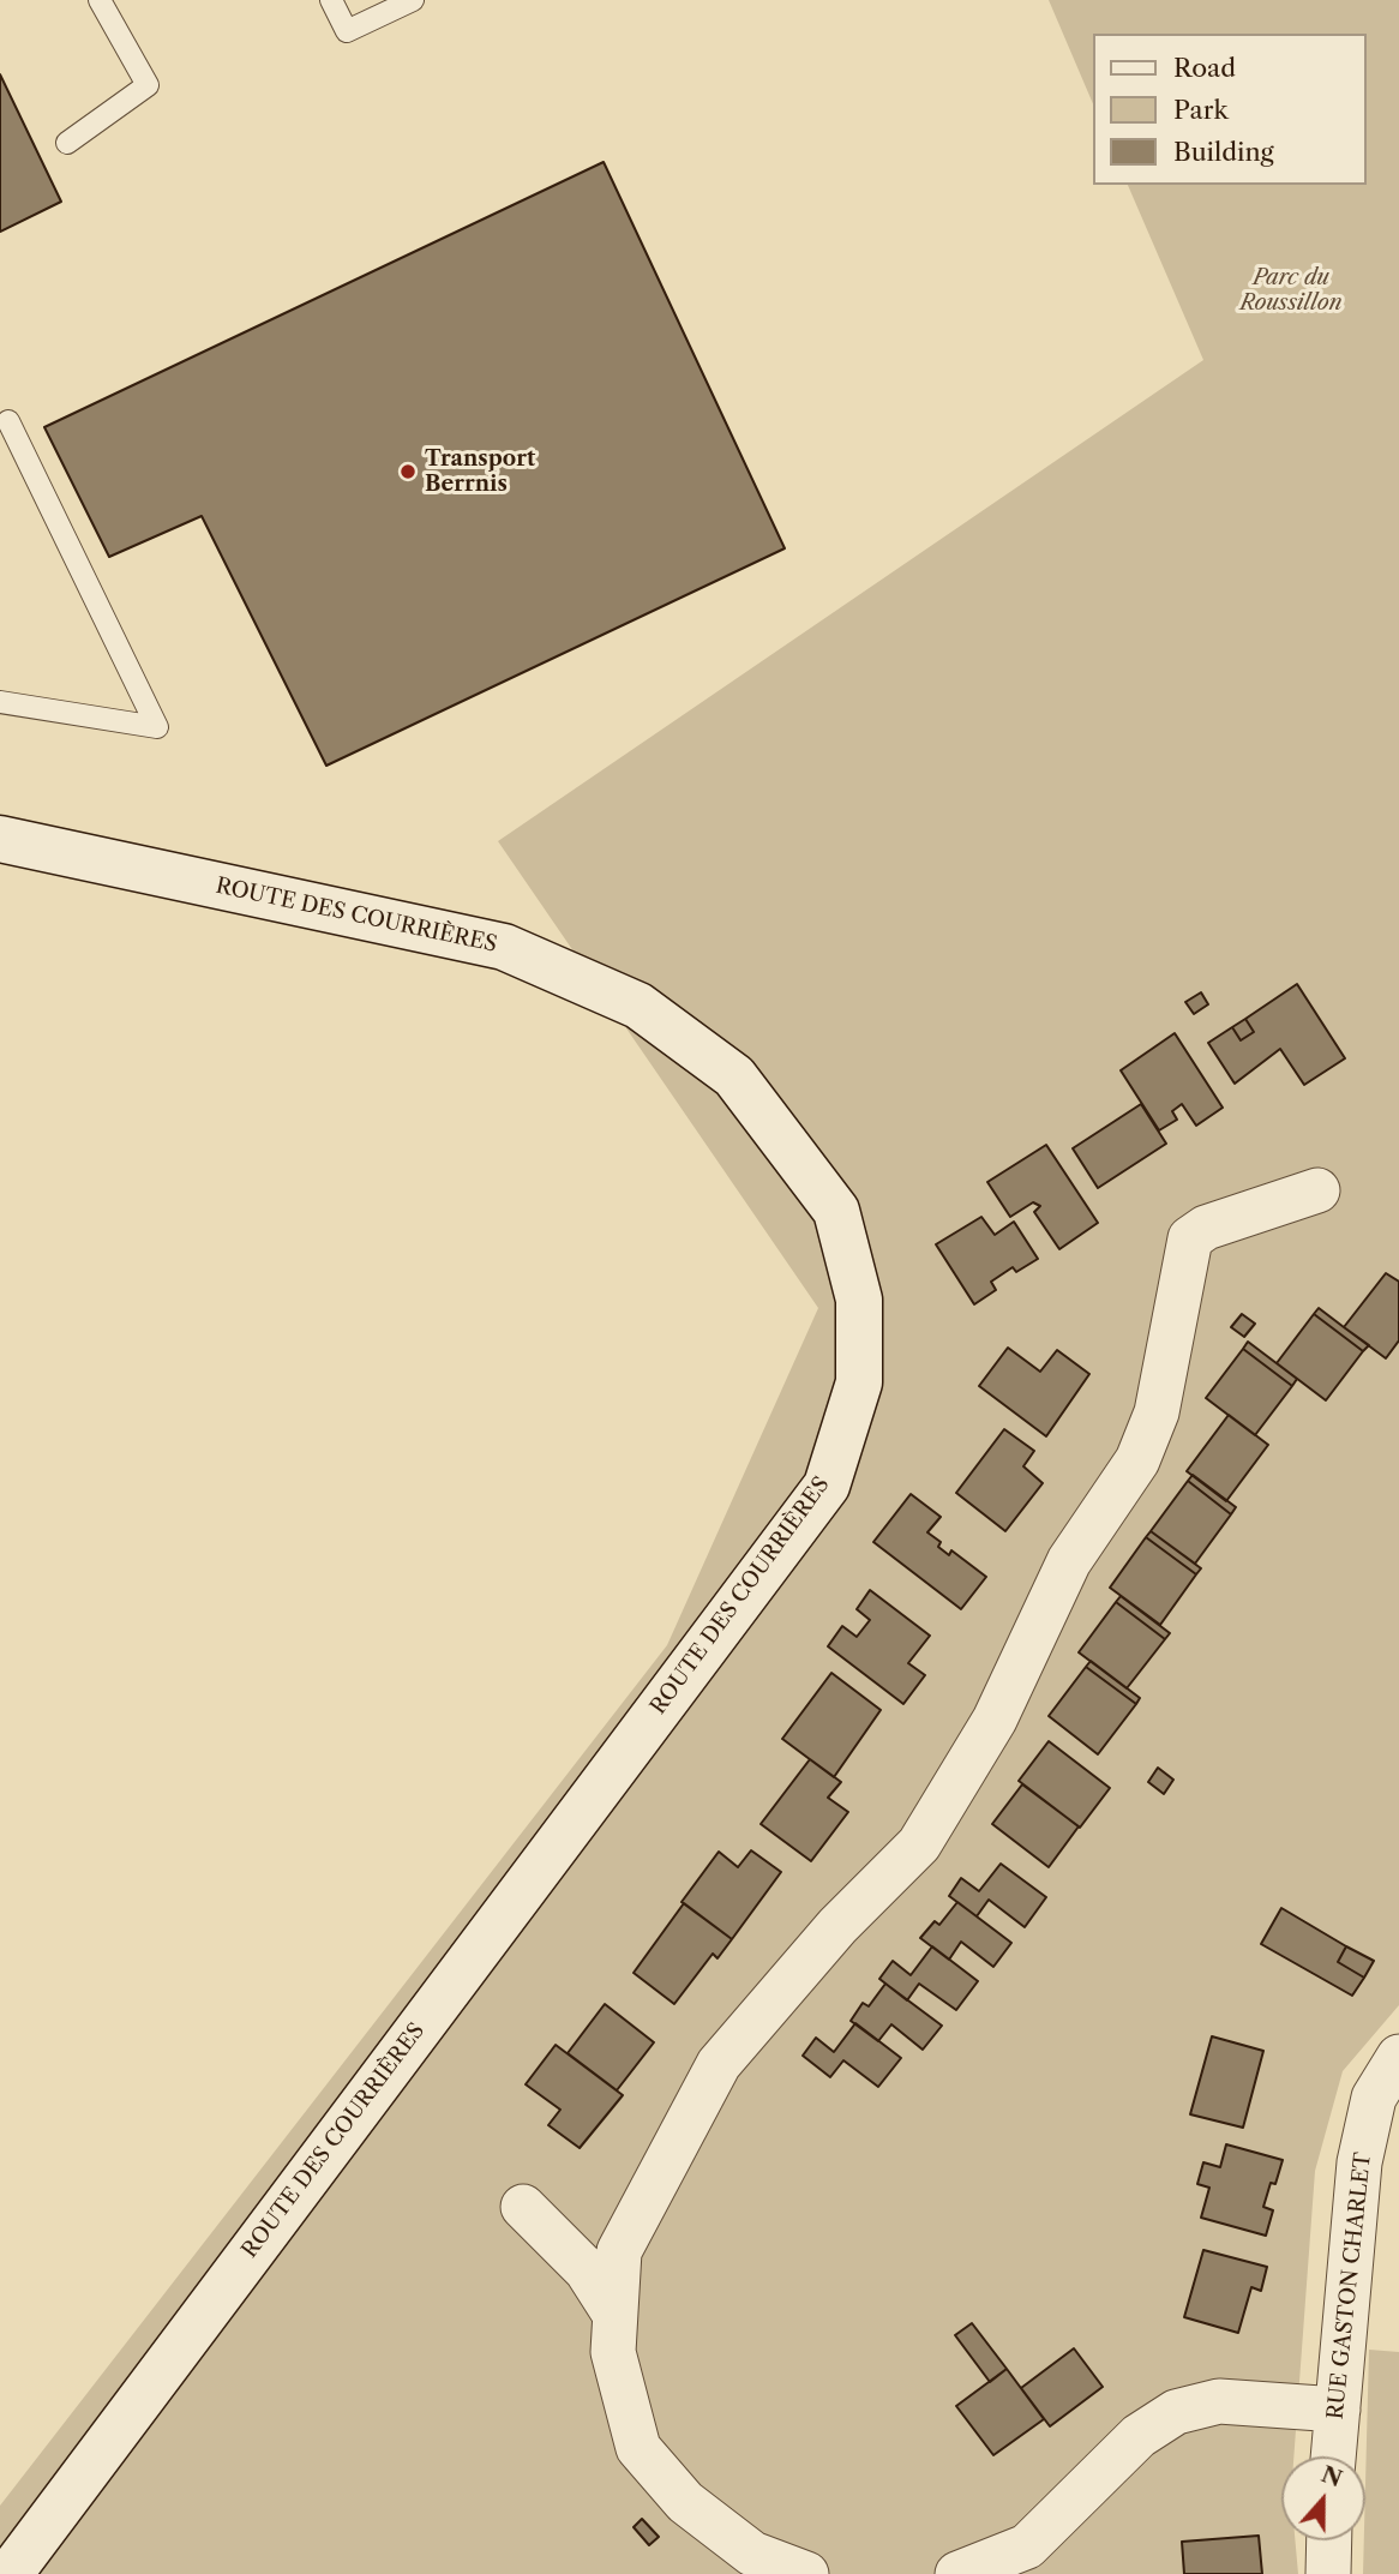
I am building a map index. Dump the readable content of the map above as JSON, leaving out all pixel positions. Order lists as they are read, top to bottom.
{
  "streets": {
    "main road": ["ROUTE DES COURRIÈRES"],
    "street": ["RUE GASTON CHARLET"]
  },
  "parks": ["Parc du Roussillon"],
  "places": ["Transport Berrnis"],
  "legend": ["Road", "Park", "Building"],
  "north": "top"
}
